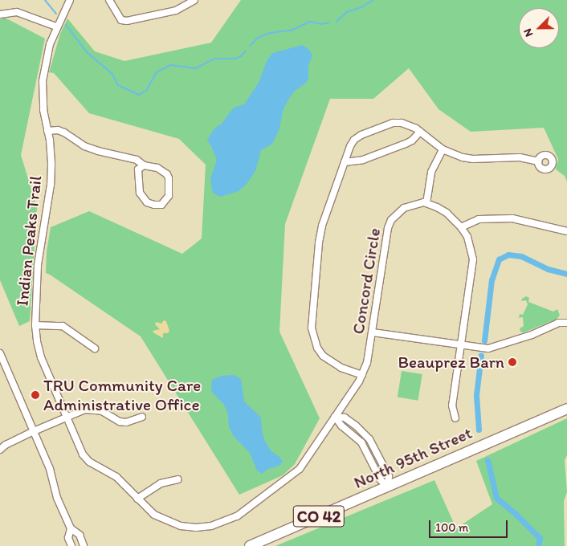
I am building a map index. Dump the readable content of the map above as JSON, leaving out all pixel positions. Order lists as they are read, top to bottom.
{
  "streets": {
    "main road": ["North 95th Street", "CO 42"],
    "street": ["Indian Peaks Trail", "Concord Circle"]
  },
  "crossings": [
    ["Indian Peaks Trail", "Concord Circle"]
  ],
  "places": ["Beauprez Barn", "TRU Community Care Administrative Office"],
  "scale_bar": "100 m",
  "north": "bottom left"
}
